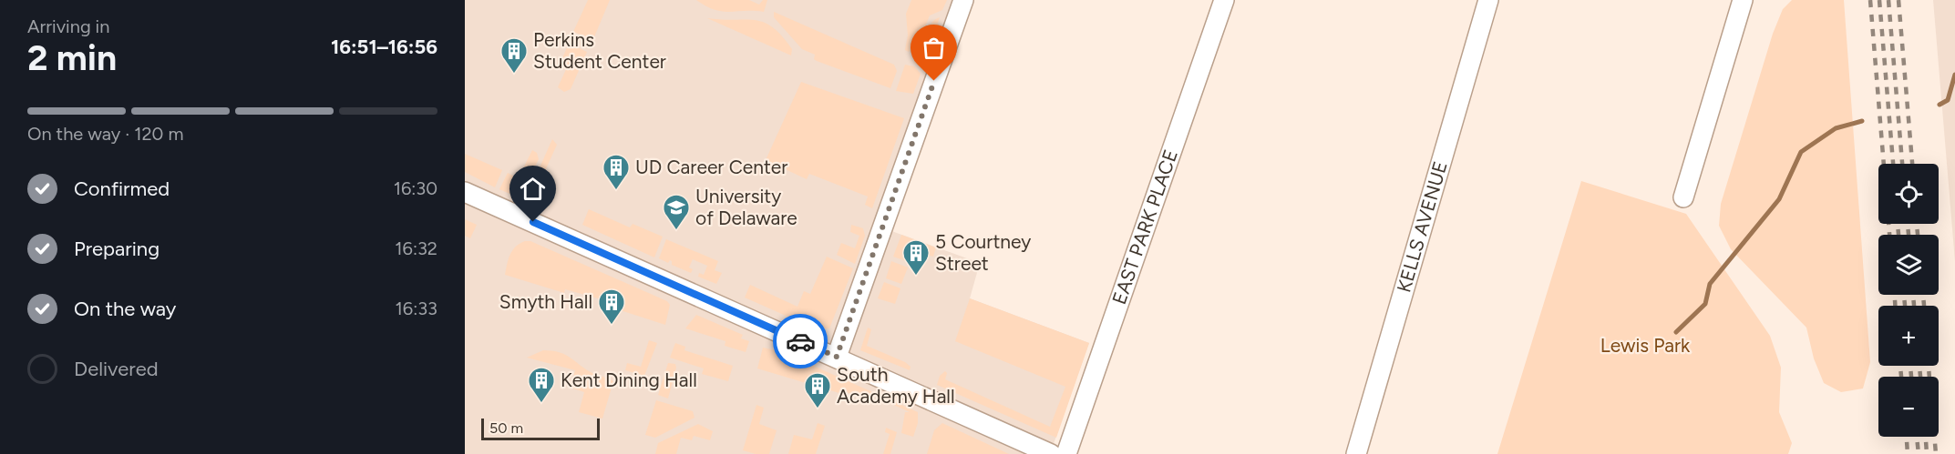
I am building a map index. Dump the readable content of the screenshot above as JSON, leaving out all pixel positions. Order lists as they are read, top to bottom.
{
  "streets": {
    "street": ["EAST PARK PLACE", "KELLS AVENUE"]
  },
  "parks": ["Lewis Park"],
  "places": {
    "building": [
      "Perkins Student Center",
      "UD Career Center",
      "5 Courtney Street",
      "Smyth Hall",
      "Kent Dining Hall",
      "South Academy Hall"
    ],
    "school or university": ["University of Delaware"]
  },
  "scale_bar": "50 m",
  "page": {
    "heading": ["2 min", "Arriving in", "16:51–16:56"],
    "bar": "On the way · 120 m",
    "list": [
      ["Confirmed", "16:30"],
      ["Preparing", "16:32"],
      ["On the way", "16:33"],
      "Delivered"
    ],
    "map_buttons": ["+", "−"],
    "scale": "50 m"
  }
}
